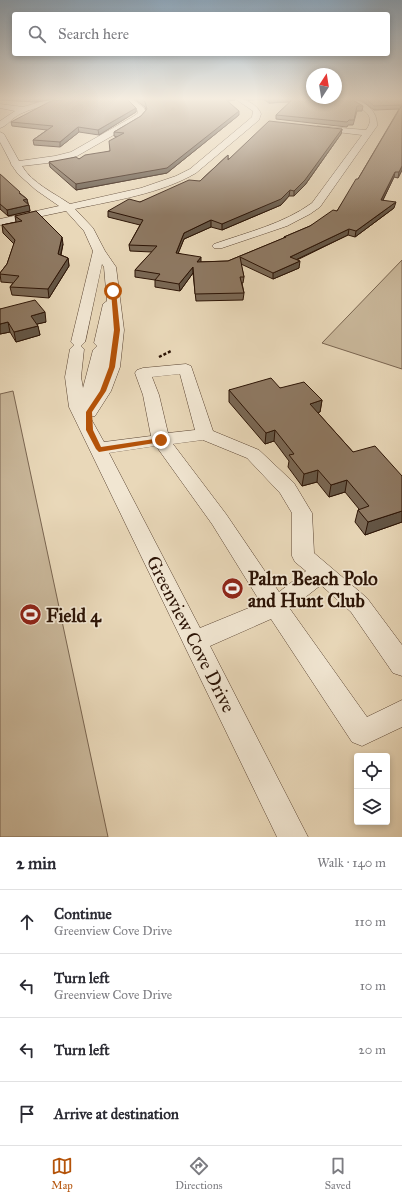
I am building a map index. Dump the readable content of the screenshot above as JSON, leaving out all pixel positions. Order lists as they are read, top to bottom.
{
  "streets": {
    "street": ["Greenview Cove Drive"]
  },
  "places": {
    "sports": ["Palm Beach Polo and Hunt Club", "Field 4"]
  },
  "north": "top",
  "page": {
    "search": "Search here",
    "heading": ["2 min", "Walk · 140 m"],
    "list": [
      ["Continue", "Greenview Cove Drive", "110 m"],
      ["Turn left", "Greenview Cove Drive", "10 m"],
      ["Turn left", "20 m"],
      "Arrive at destination"
    ],
    "nav": ["Map", "Directions", "Saved"]
  }
}
